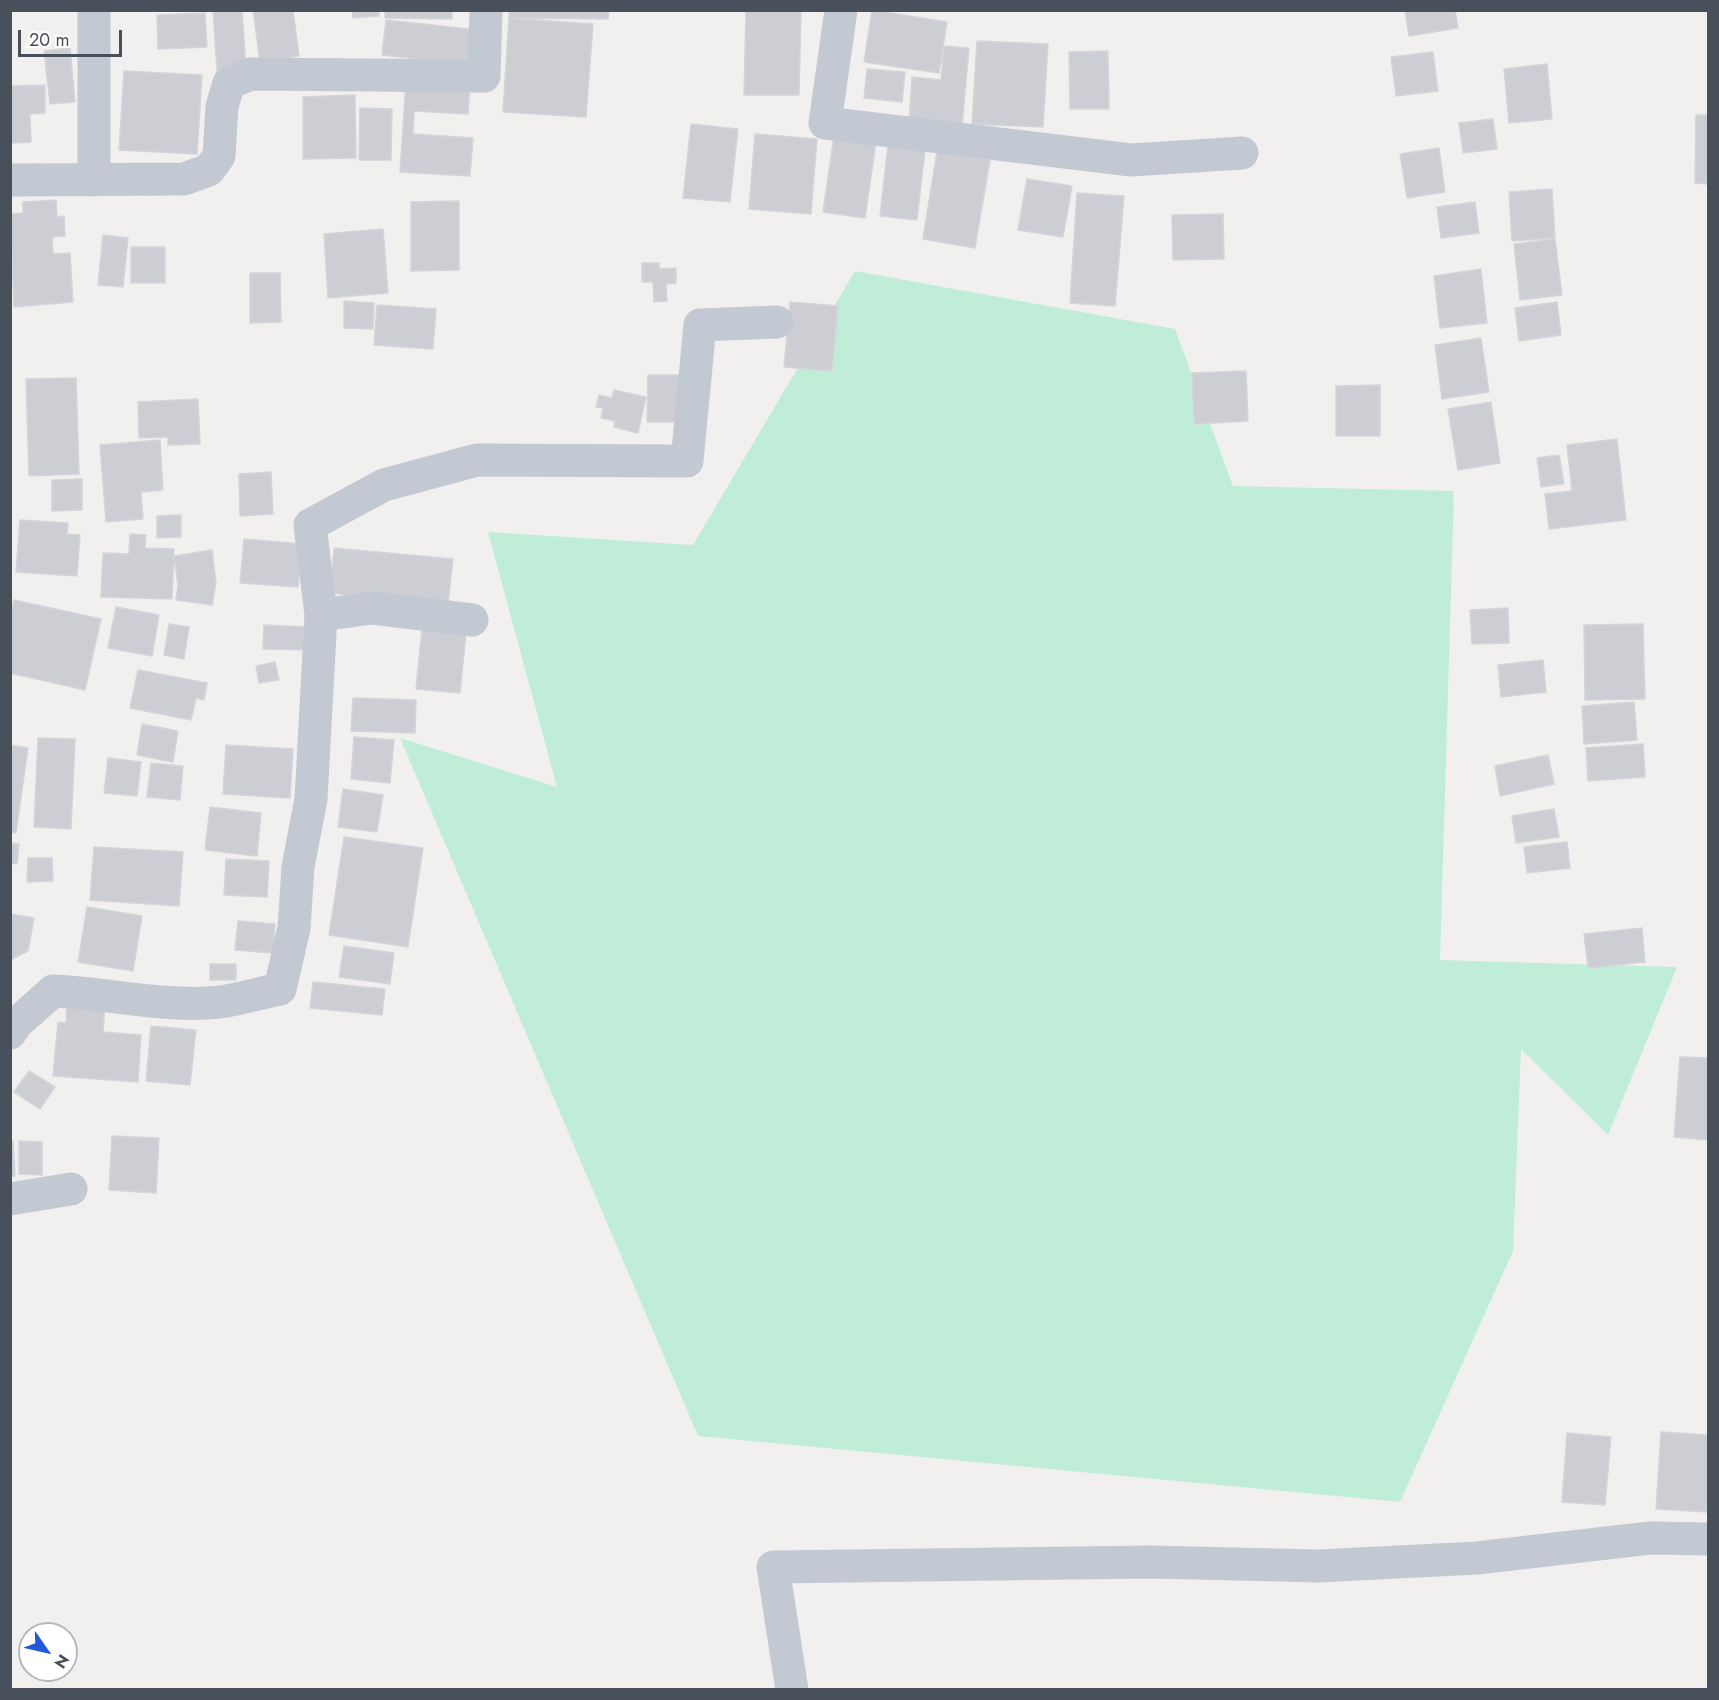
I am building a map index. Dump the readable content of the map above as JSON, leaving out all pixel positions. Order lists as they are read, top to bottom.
{
  "scale_bar": "20 m",
  "north": "bottom right"
}
